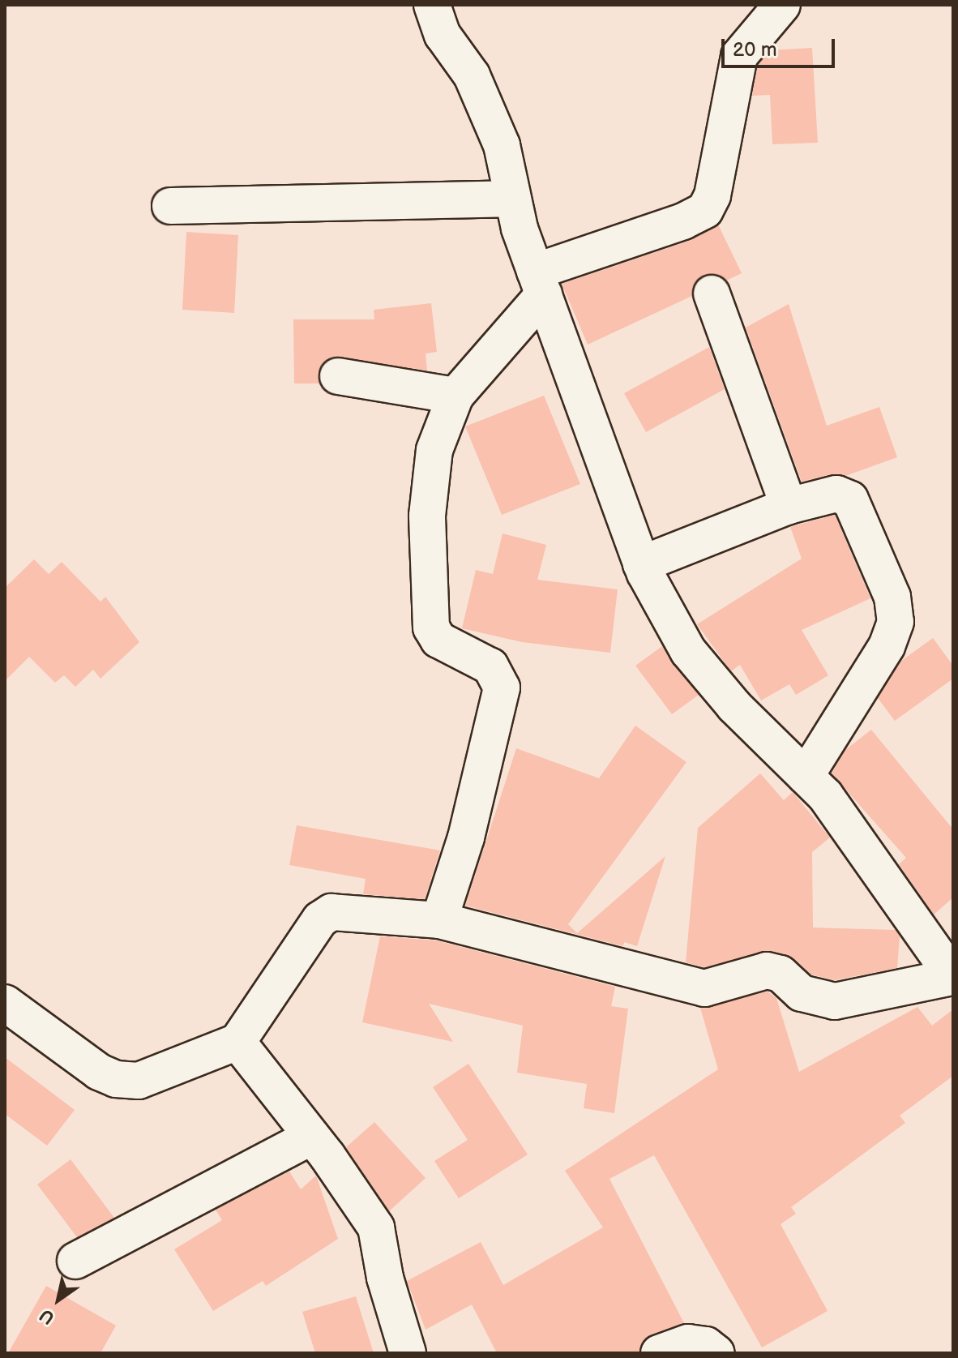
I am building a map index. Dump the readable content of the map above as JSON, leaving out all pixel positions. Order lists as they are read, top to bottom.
{
  "scale_bar": "20 m",
  "north": "bottom left"
}
